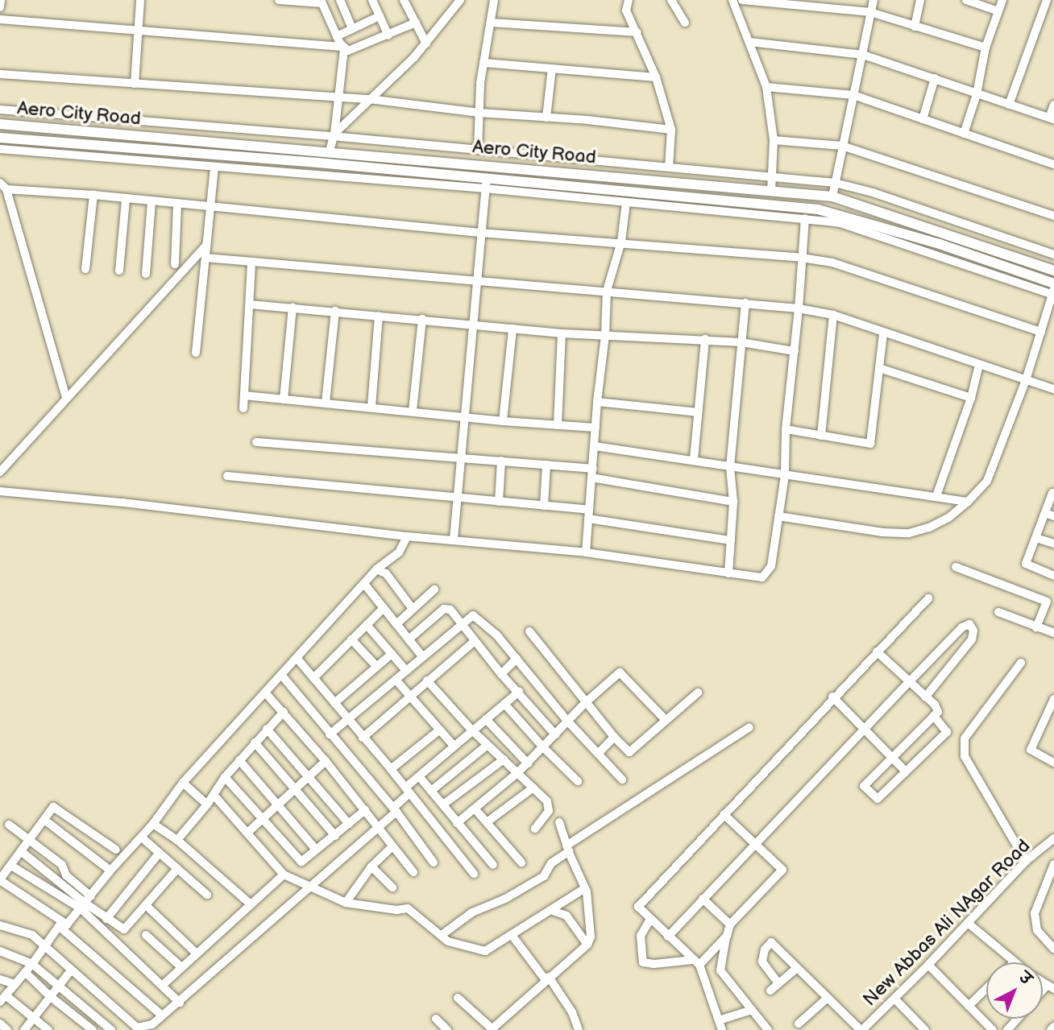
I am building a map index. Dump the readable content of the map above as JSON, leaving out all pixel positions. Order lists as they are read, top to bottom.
{
  "streets": {
    "street": ["Aero City Road", "New Abbas Ali NAgar Road"]
  },
  "north": "top right"
}
